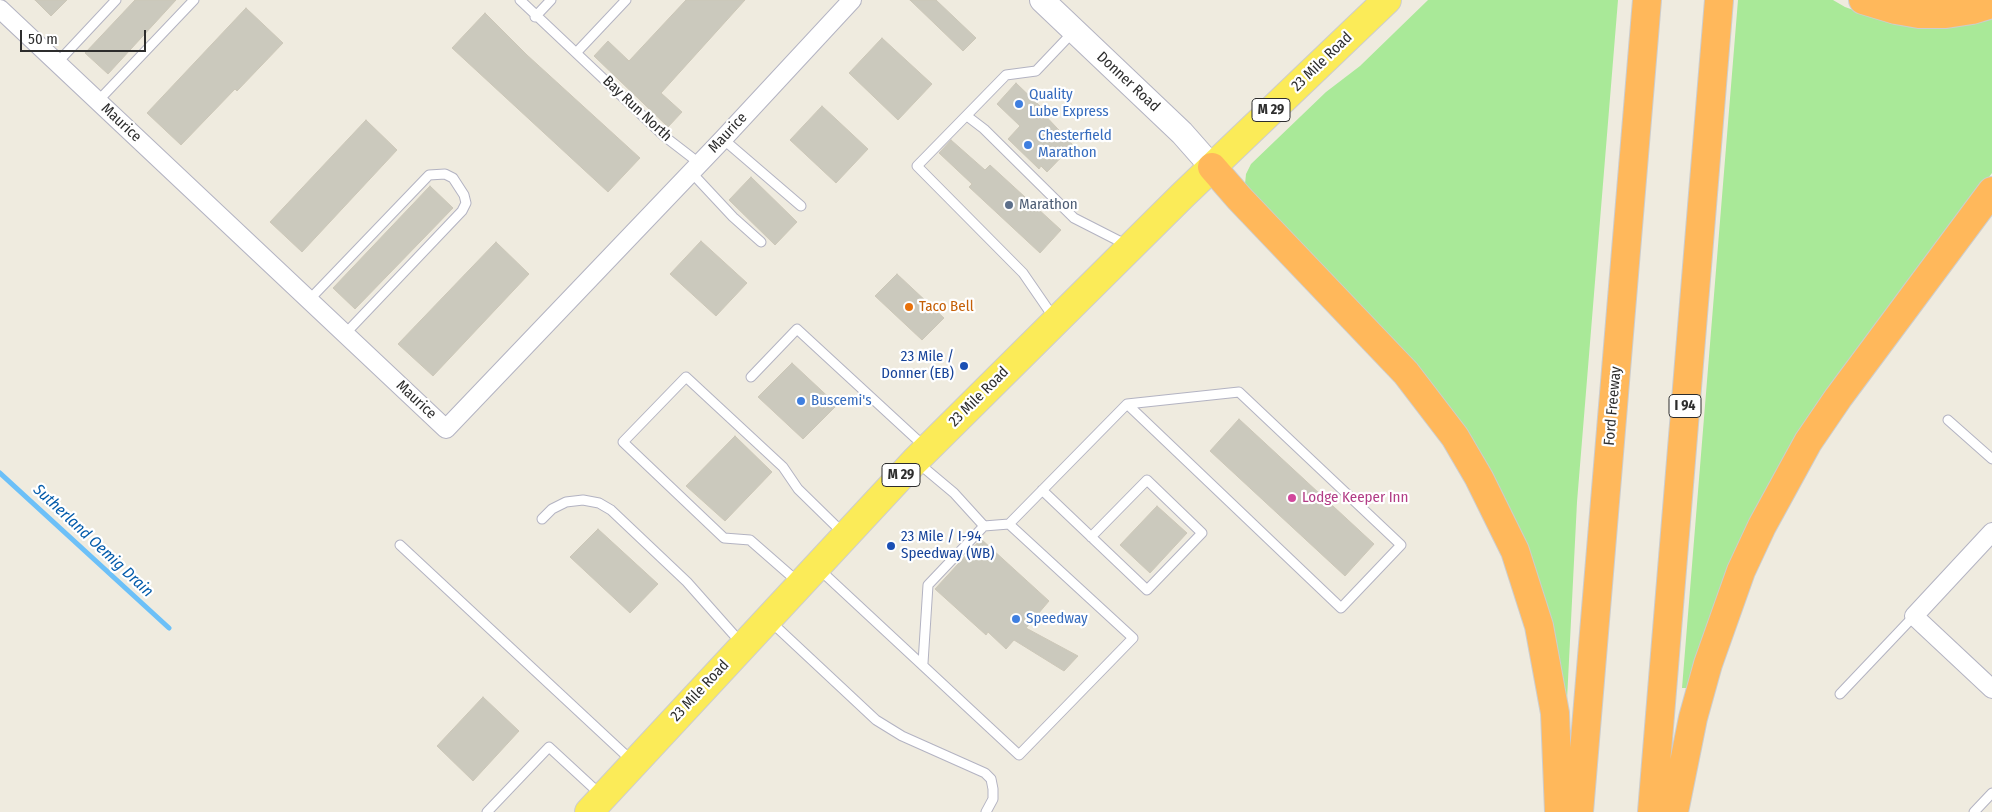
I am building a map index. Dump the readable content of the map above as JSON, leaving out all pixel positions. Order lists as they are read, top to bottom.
{
  "streets": {
    "highway": ["Ford Freeway", "I 94"],
    "main road": ["23 Mile Road", "M 29"],
    "street": ["Donner Road", "Maurice"],
    "lane": ["Bay Run North"]
  },
  "crossings": [
    ["23 Mile Road", "Donner Road"],
    ["Bay Run North", "Maurice"]
  ],
  "water": ["Sutherland Oemig Drain"],
  "places": [
    "Quality Lube Express",
    "Chesterfield Marathon",
    "Marathon",
    "Taco Bell",
    "23 Mile / Donner (EB)",
    "Buscemi's",
    "Lodge Keeper Inn",
    "23 Mile / I-94 Speedway (WB)",
    "Speedway"
  ],
  "scale_bar": "50 m"
}
